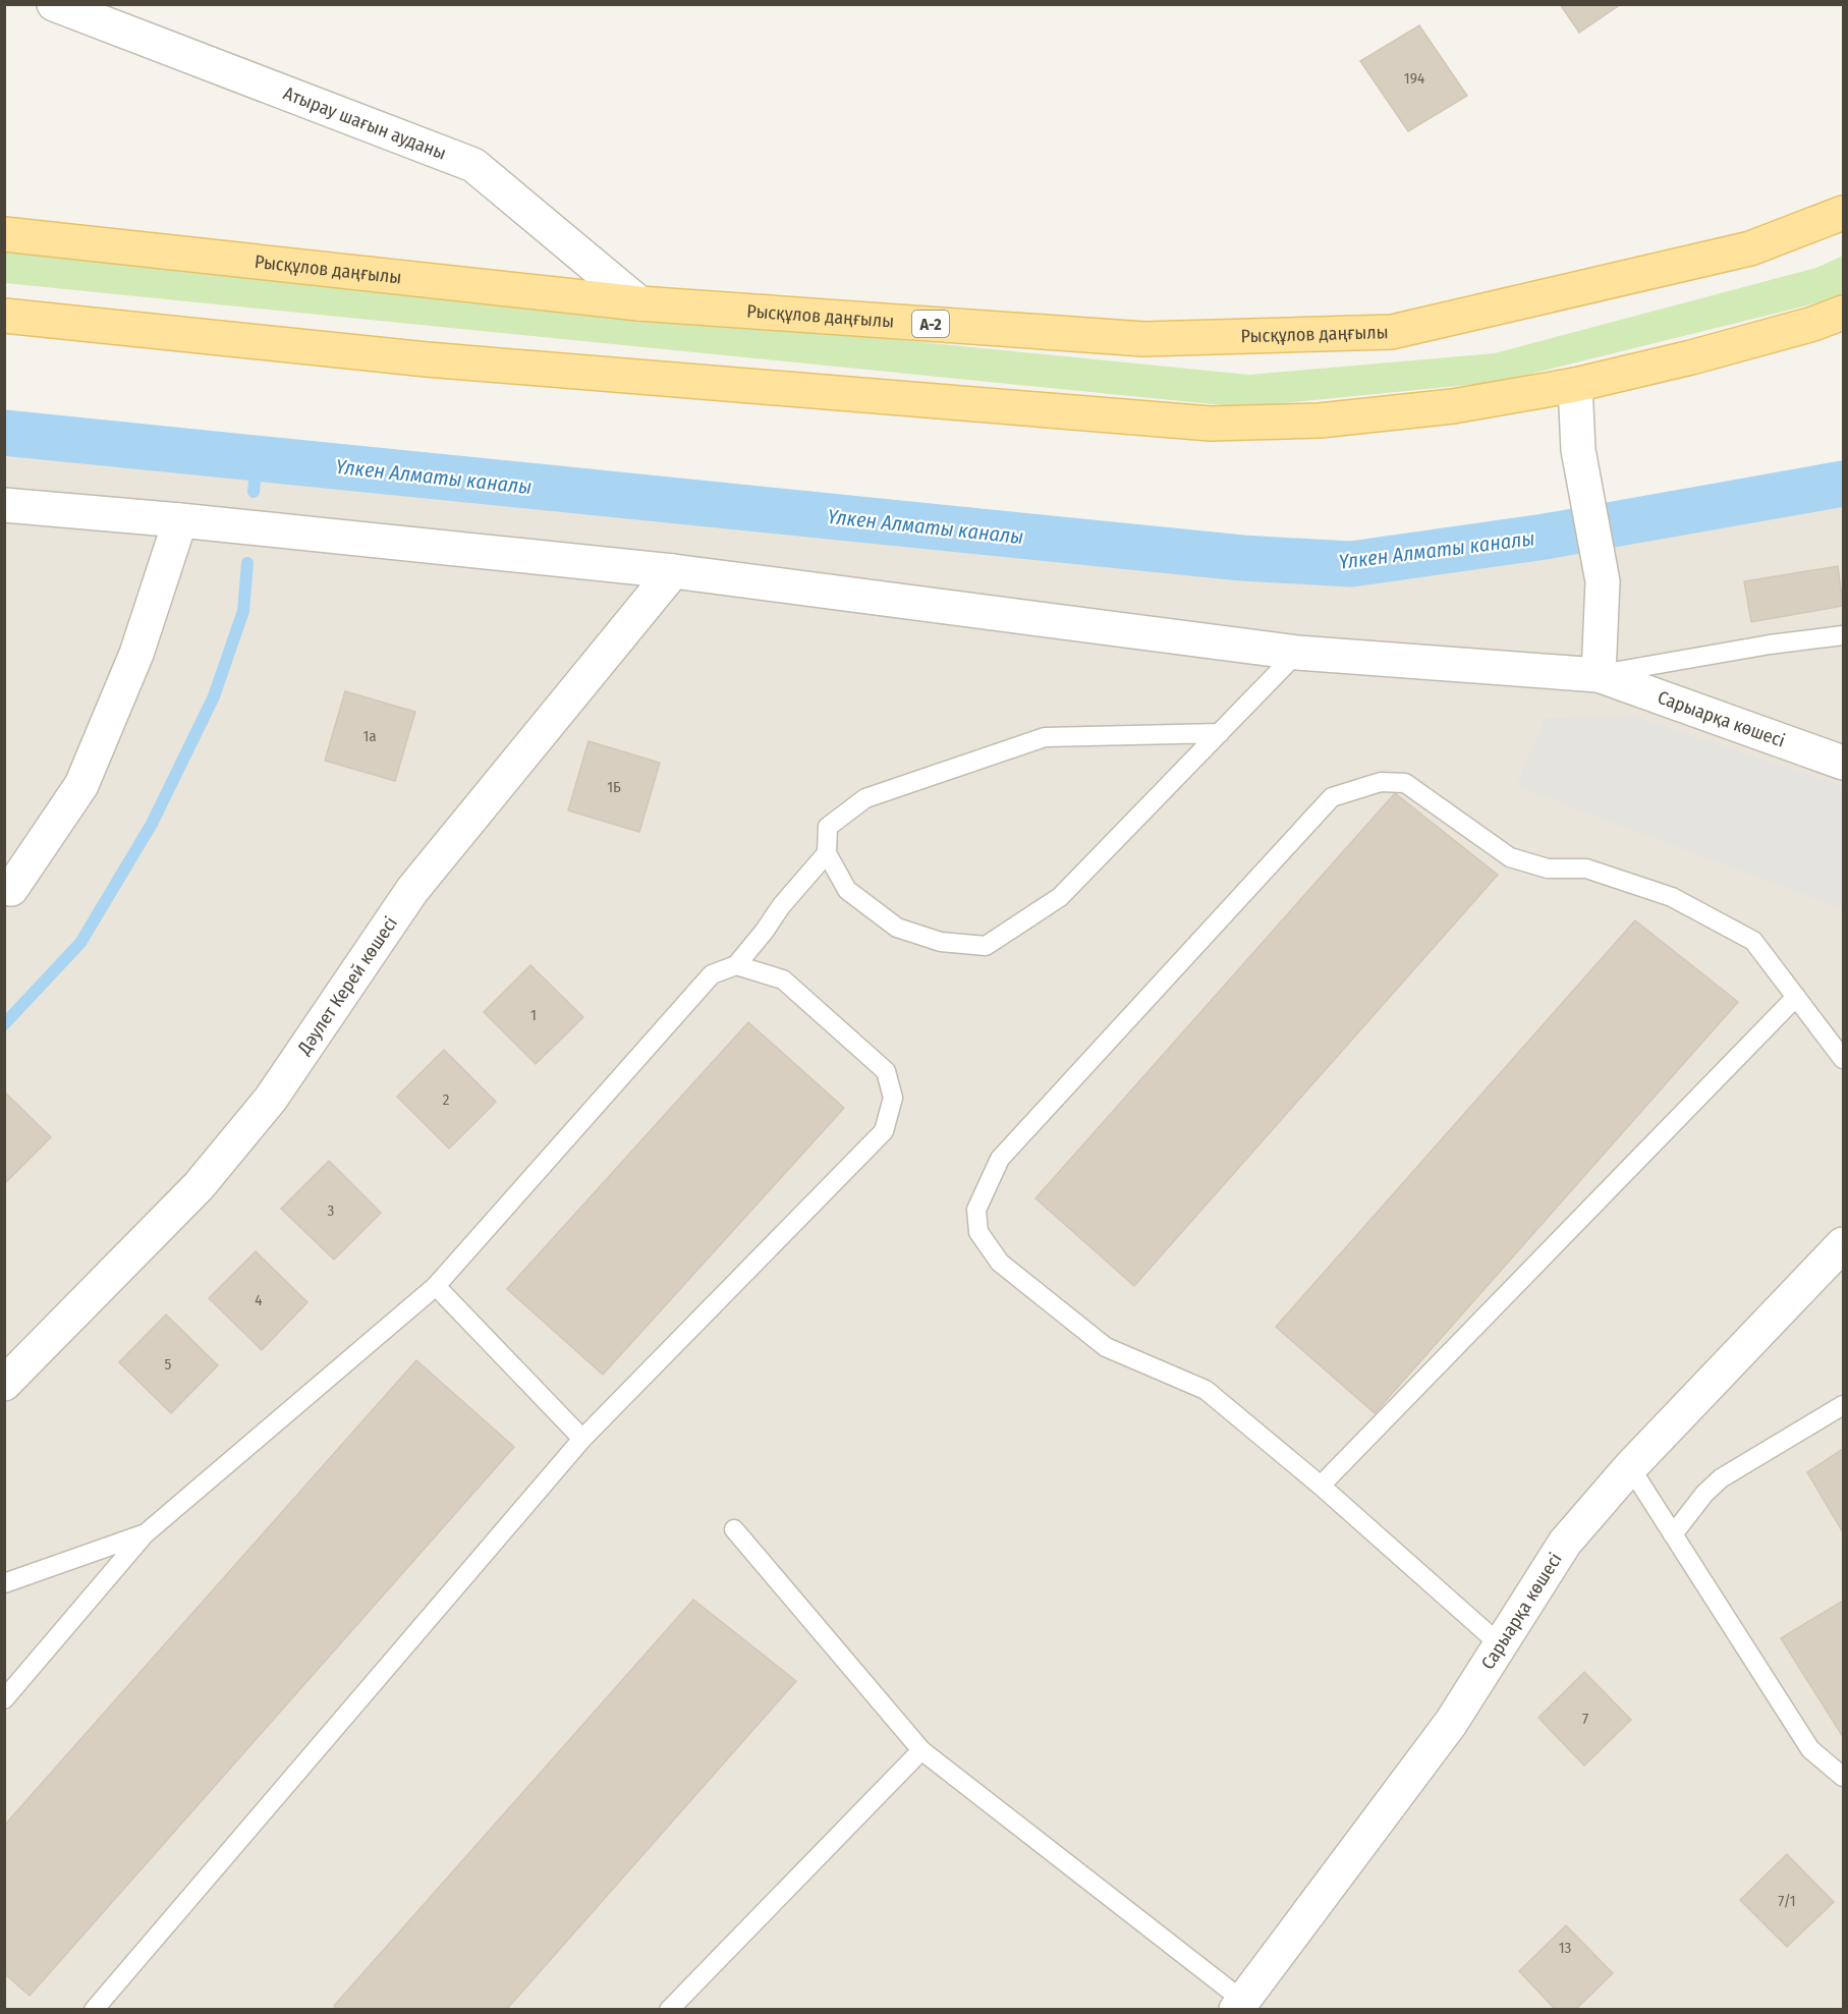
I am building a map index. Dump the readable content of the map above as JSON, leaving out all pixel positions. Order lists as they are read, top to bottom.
{
  "streets": {
    "main road": ["Рысқұлов даңғылы", "A-2"],
    "street": ["Атырау шағын ауданы", "Сарыарқа көшесі", "Дәулет Керей көшесі"]
  },
  "crossings": [
    ["Атырау шағын ауданы", "Рысқұлов даңғылы"],
    ["Сарыарқа көшесі", "Дәулет Керей көшесі"]
  ],
  "water": ["Үлкен Алматы каналы"],
  "house_numbers": [
    "194",
    "1а",
    "1Б",
    "1",
    "2",
    "3",
    "4",
    "5",
    "7",
    "7/1",
    "13"
  ]
}
